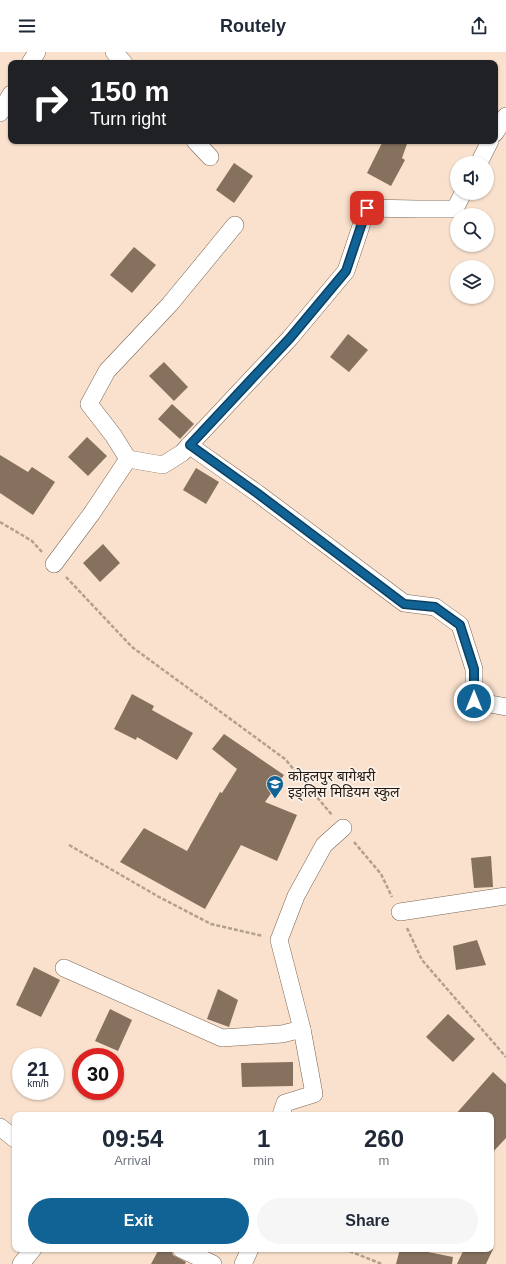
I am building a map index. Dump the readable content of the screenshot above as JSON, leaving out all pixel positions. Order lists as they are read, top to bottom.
{
  "places": {
    "school or university": ["कोहलपुर बागेश्वरी इङ्लिस मिडियम स्कुल"]
  },
  "page": {
    "header": "Routely",
    "turn": ["150 m", "Turn right"],
    "speed": "21 km/h",
    "limit": "30",
    "eta": [
      "09:54",
      "Arrival",
      "1",
      "min",
      "260",
      "m"
    ],
    "buttons": ["Exit", "Share"]
  }
}
